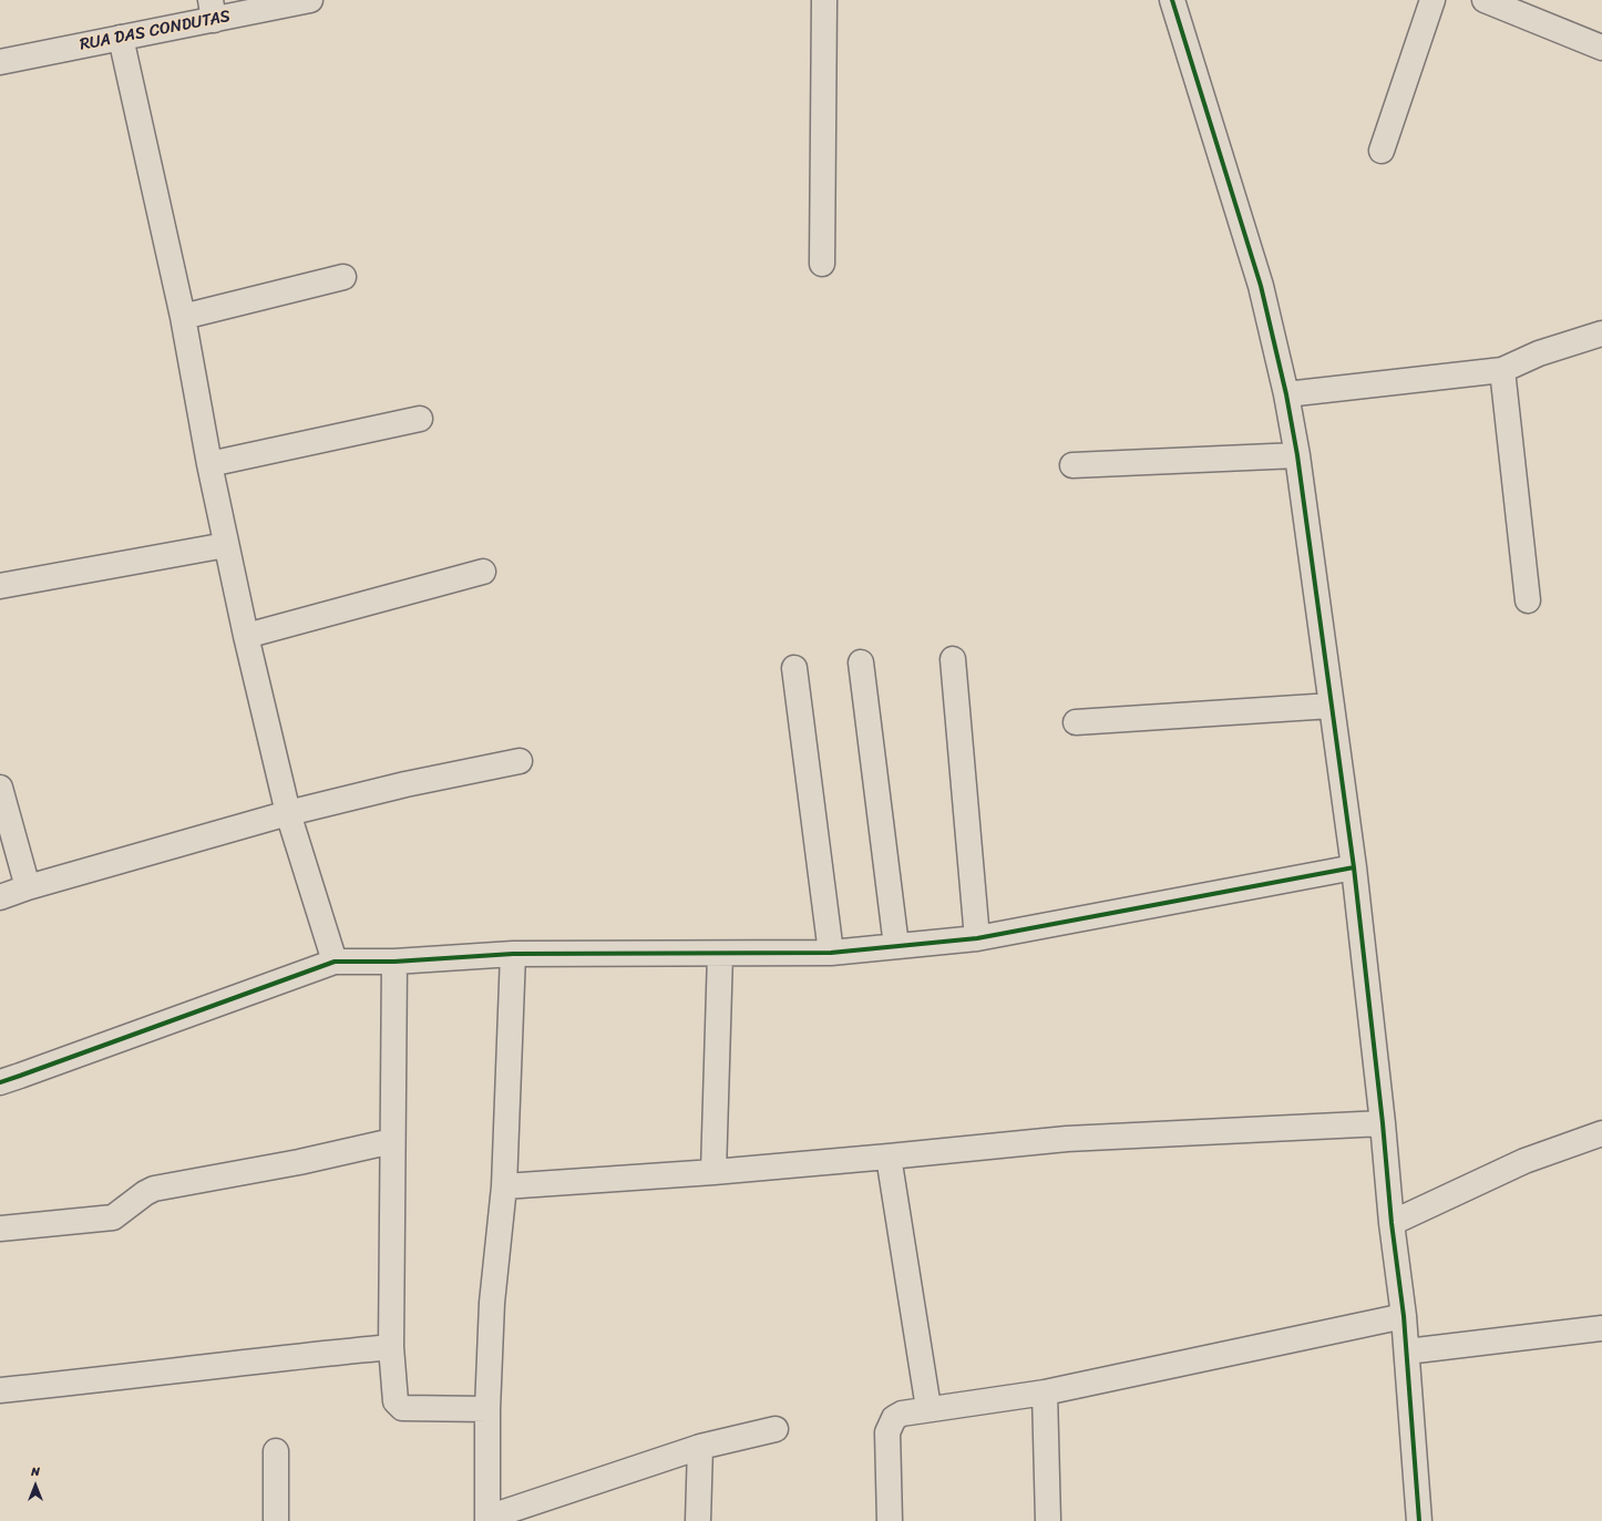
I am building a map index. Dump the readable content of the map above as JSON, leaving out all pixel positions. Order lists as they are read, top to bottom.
{
  "streets": {
    "street": ["RUA DAS CONDUTAS"]
  },
  "north": "top"
}
